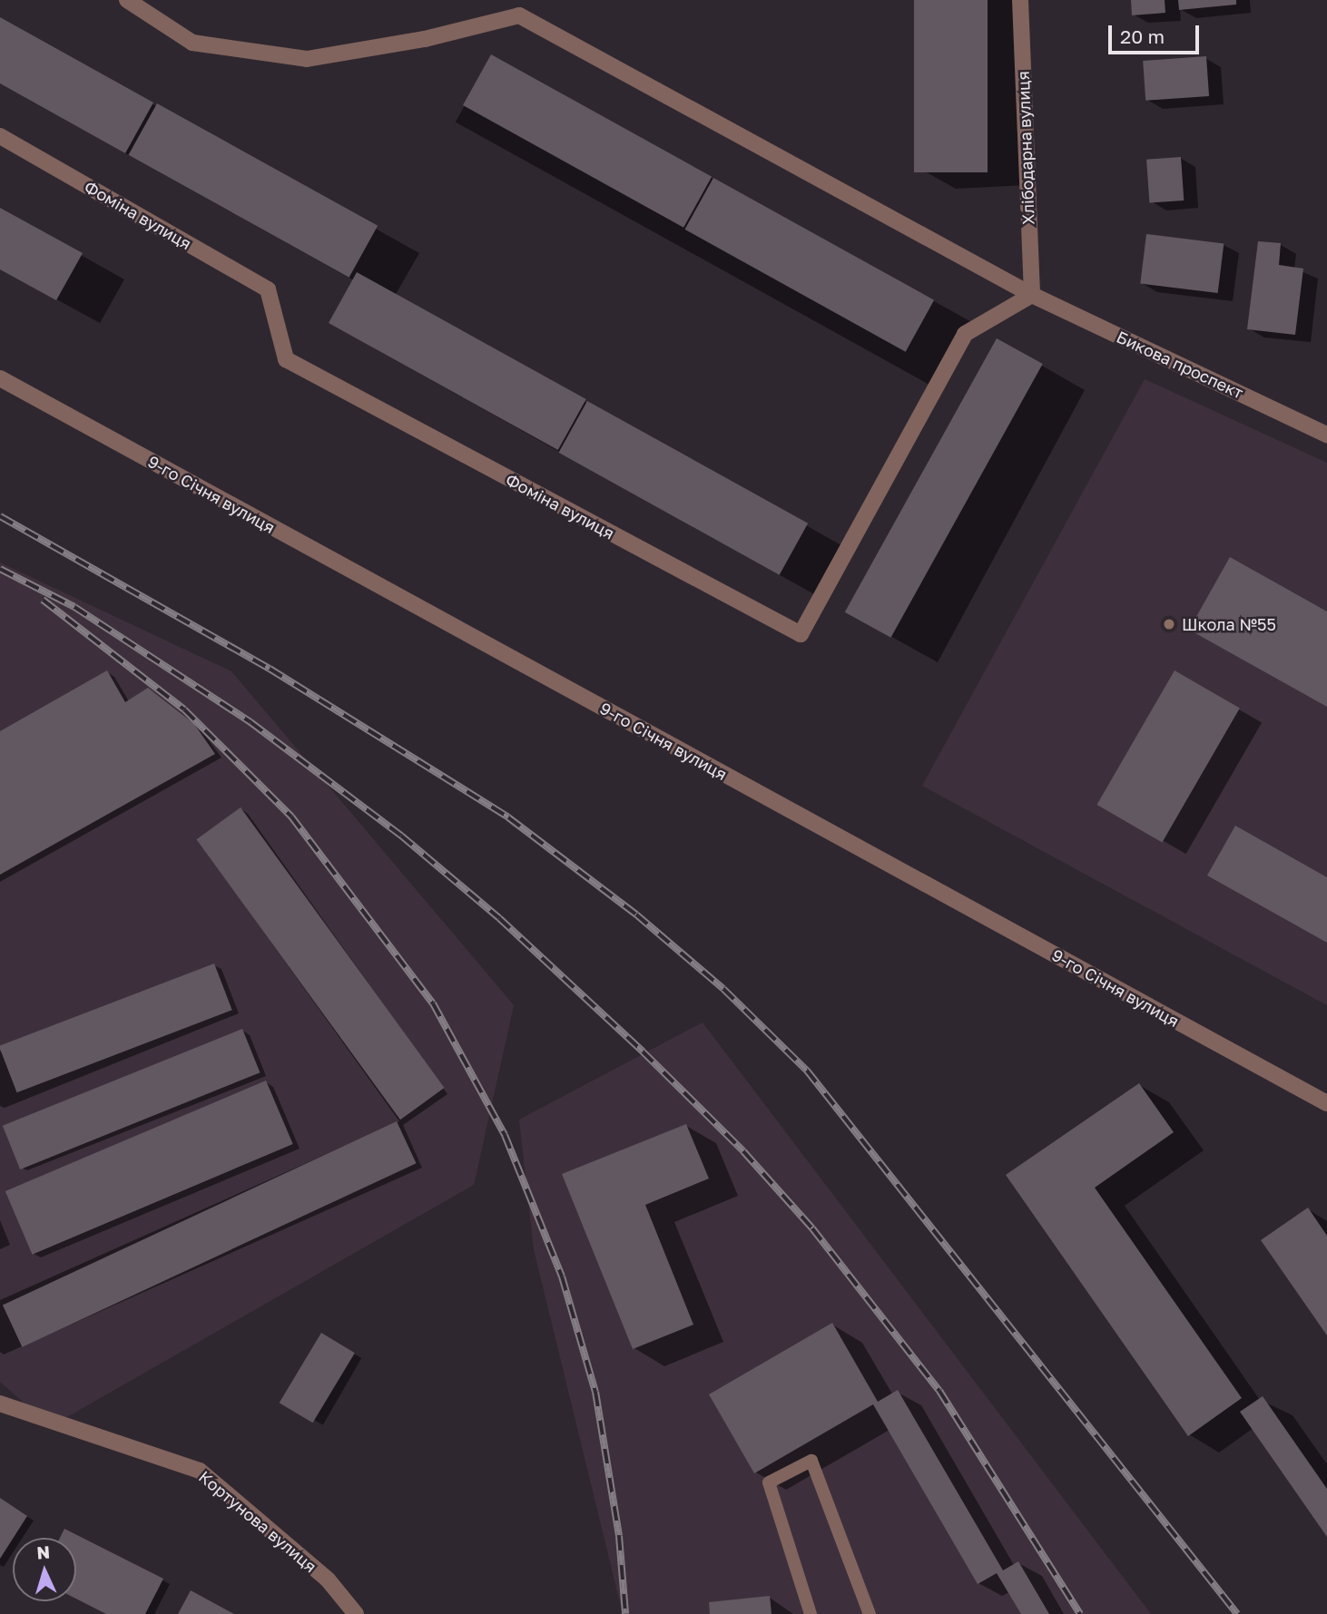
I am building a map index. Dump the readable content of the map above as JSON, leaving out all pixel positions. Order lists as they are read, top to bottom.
{
  "streets": {
    "street": [
      "Хлібодарна вулиця",
      "Фоміна вулиця",
      "Бикова проспект",
      "9-го Січня вулиця",
      "Кортунова вулиця"
    ]
  },
  "crossings": [
    ["Хлібодарна вулиця", "Фоміна вулиця"],
    ["Хлібодарна вулиця", "Бикова проспект"],
    ["Фоміна вулиця", "Бикова проспект"]
  ],
  "places": ["Школа №55"],
  "scale_bar": "20 m",
  "north": "top"
}
